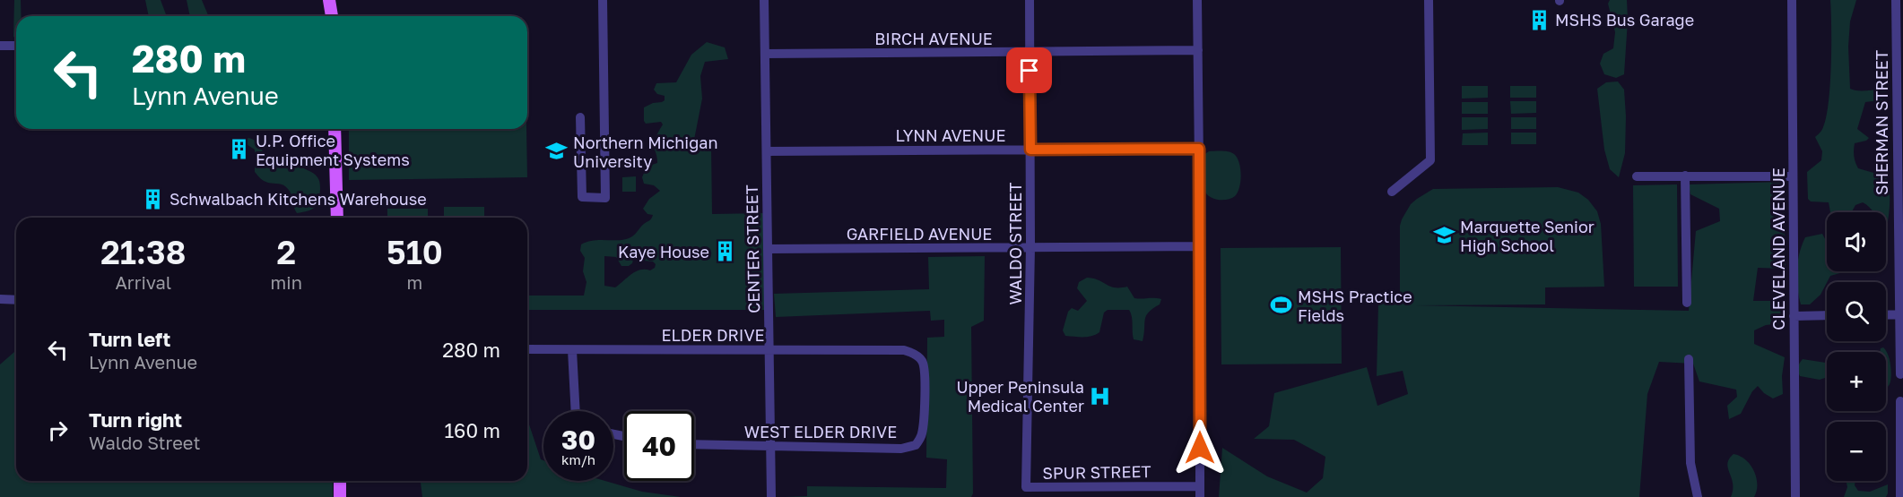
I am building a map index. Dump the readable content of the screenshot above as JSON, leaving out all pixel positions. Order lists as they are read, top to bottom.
{
  "streets": {
    "street": [
      "BIRCH AVENUE",
      "SHERMAN STREET",
      "LYNN AVENUE",
      "GARFIELD AVENUE",
      "WALDO STREET",
      "CENTER STREET",
      "CLEVELAND AVENUE",
      "ELDER DRIVE",
      "WEST ELDER DRIVE",
      "SPUR STREET"
    ]
  },
  "crossings": [
    ["BIRCH AVENUE", "WALDO STREET"],
    ["BIRCH AVENUE", "CENTER STREET"],
    ["LYNN AVENUE", "WALDO STREET"],
    ["LYNN AVENUE", "CENTER STREET"],
    ["GARFIELD AVENUE", "WALDO STREET"],
    ["GARFIELD AVENUE", "CENTER STREET"],
    ["WALDO STREET", "SPUR STREET"],
    ["CENTER STREET", "ELDER DRIVE"],
    ["CENTER STREET", "WEST ELDER DRIVE"],
    ["ELDER DRIVE", "WEST ELDER DRIVE"]
  ],
  "places": {
    "building": [
      "MSHS Bus Garage",
      "U.P. Office Equipment Systems",
      "Schwalbach Kitchens Warehouse",
      "Kaye House"
    ],
    "school or university": ["Northern Michigan University", "Marquette Senior High School"],
    "sports": ["MSHS Practice Fields"],
    "hospital": ["Upper Peninsula Medical Center"]
  },
  "page": {
    "turn": ["280 m", "Lynn Avenue"],
    "map_buttons": ["+", "−"],
    "eta": [
      "21:38",
      "Arrival",
      "2",
      "min",
      "510",
      "m"
    ],
    "list": [
      {
        "name": "Turn left",
        "note": "Lynn Avenue",
        "value": "280 m"
      },
      {
        "name": "Turn right",
        "note": "Waldo Street",
        "value": "160 m"
      }
    ],
    "speed": "30 km/h",
    "limit": "40"
  }
}
